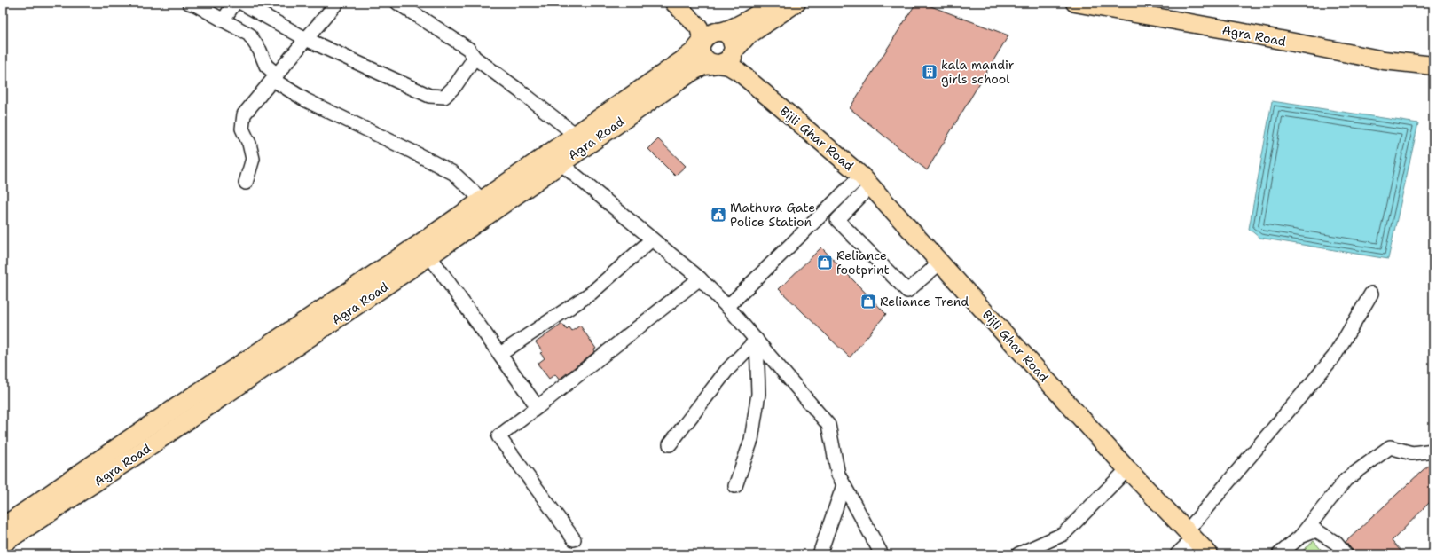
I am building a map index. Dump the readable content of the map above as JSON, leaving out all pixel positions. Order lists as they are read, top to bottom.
{
  "streets": {
    "main road": ["Agra Road", "Bijli Ghar Road"]
  },
  "places": {
    "building": ["kala mandir girls school"],
    "public building": ["Mathura Gate Police Station"],
    "shop": ["Reliance footprint", "Reliance Trend"]
  }
}
